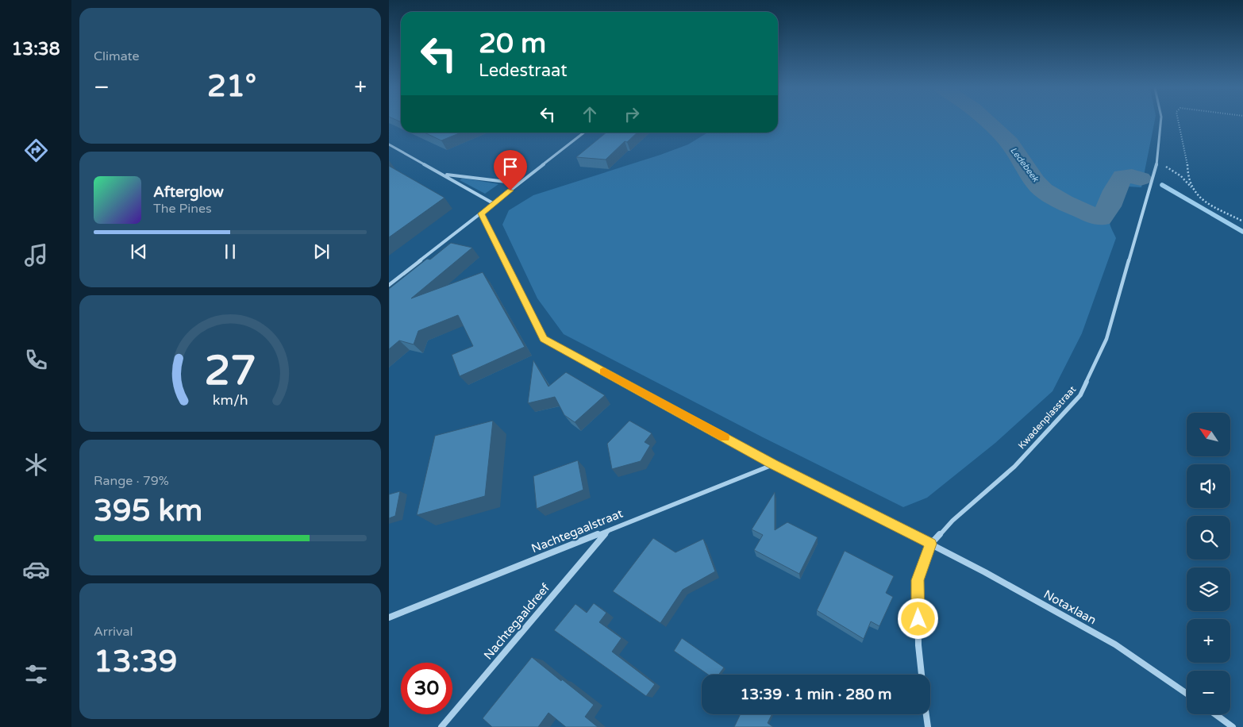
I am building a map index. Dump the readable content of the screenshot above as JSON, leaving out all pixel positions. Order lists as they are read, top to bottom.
{
  "streets": {
    "street": [
      "Kwadenplasstraat",
      "Nachtegaalstraat",
      "Notaxlaan",
      "Nachtegaaldreef"
    ]
  },
  "crossings": [
    ["Kwadenplasstraat", "Notaxlaan"],
    ["Nachtegaalstraat", "Notaxlaan"],
    ["Nachtegaalstraat", "Nachtegaaldreef"]
  ],
  "water": ["Ledebeek"],
  "north": "top left",
  "page": {
    "tabs": "13:38",
    "tile": [
      "Climate",
      ["Range · 79%", "395 km"],
      ["Arrival", "13:39"]
    ],
    "turn": ["20 m", "Ledestraat"],
    "heat": ["−", "21°", "+"],
    "song": ["Afterglow", "The Pines"],
    "map_buttons": ["+", "−"],
    "limit": "30",
    "trip": "13:39 · 1 min · 280 m",
    "gauge": ["27", "km/h"]
  }
}
